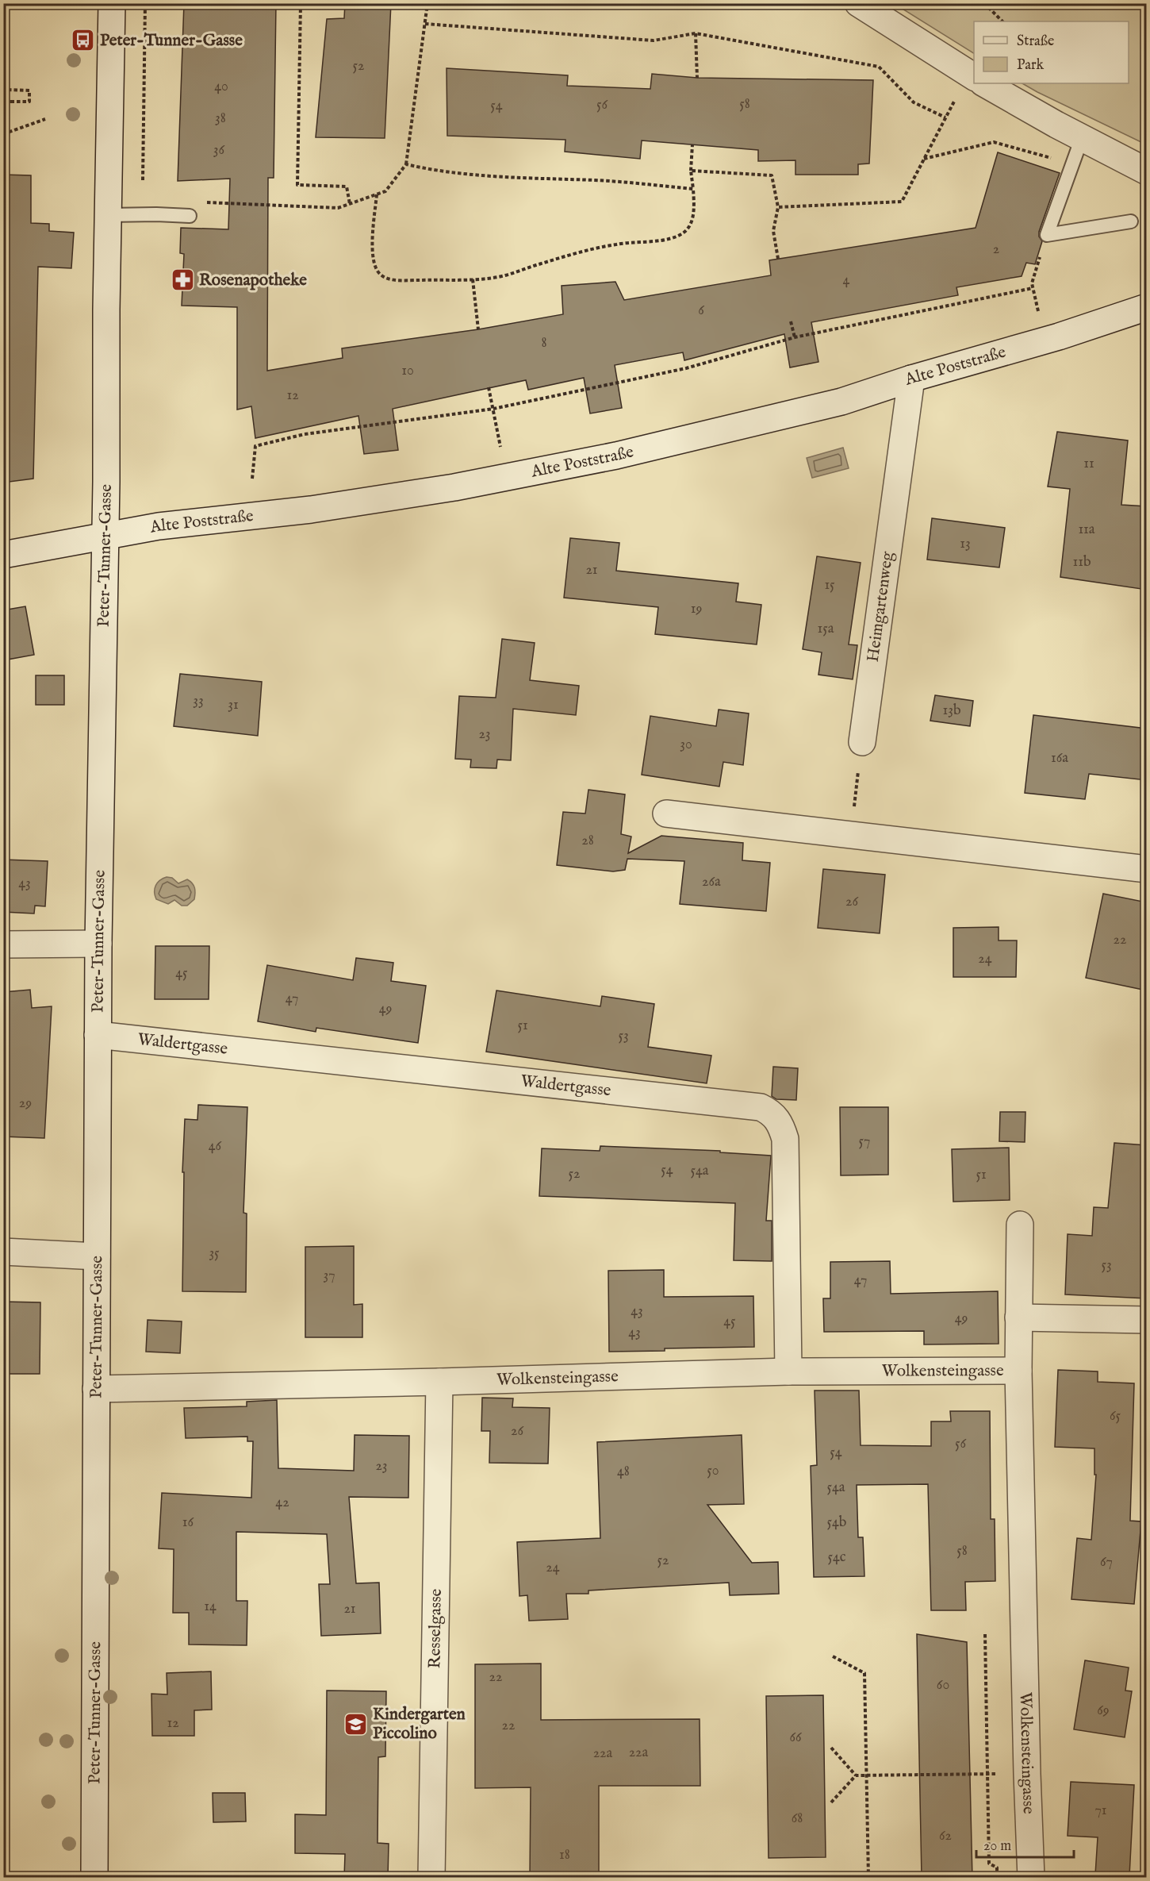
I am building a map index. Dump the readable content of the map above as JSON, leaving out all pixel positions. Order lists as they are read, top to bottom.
{
  "streets": {
    "street": [
      "Alte Poststraße",
      "Peter-Tunner-Gasse",
      "Heimgartenweg",
      "Waldertgasse",
      "Wolkensteingasse",
      "Resselgasse"
    ]
  },
  "crossings": [
    ["Alte Poststraße", "Peter-Tunner-Gasse"],
    ["Alte Poststraße", "Heimgartenweg"],
    ["Peter-Tunner-Gasse", "Waldertgasse"],
    ["Peter-Tunner-Gasse", "Wolkensteingasse"],
    ["Waldertgasse", "Wolkensteingasse"],
    ["Wolkensteingasse", "Resselgasse"]
  ],
  "places": {
    "bus stop": ["Peter-Tunner-Gasse"],
    "pharmacy": ["Rosenapotheke"],
    "school or university": ["Kindergarten Piccolino"]
  },
  "house_numbers": [
    "52",
    "40",
    "58",
    "56",
    "54",
    "38",
    "36",
    "2",
    "4",
    "6",
    "8",
    "10",
    "12",
    "11",
    "11a",
    "13",
    "11b",
    "21",
    "15",
    "19",
    "15a",
    "33",
    "31",
    "13b",
    "23",
    "30",
    "16a",
    "28",
    "26a",
    "43",
    "26",
    "22",
    "24",
    "45",
    "47",
    "49",
    "51",
    "53",
    "29",
    "57",
    "46",
    "54",
    "54a",
    "52",
    "51",
    "35",
    "53",
    "37",
    "47",
    "43",
    "49",
    "45",
    "43",
    "65",
    "26",
    "56",
    "54",
    "23",
    "50",
    "48",
    "54a",
    "42",
    "16",
    "54b",
    "58",
    "54c",
    "52",
    "67",
    "24",
    "14",
    "21",
    "22",
    "60",
    "69",
    "12",
    "22",
    "66",
    "22a",
    "22a",
    "71",
    "68",
    "62",
    "18"
  ],
  "legend": ["Straße", "Park"],
  "scale_bar": "20 m"
}
